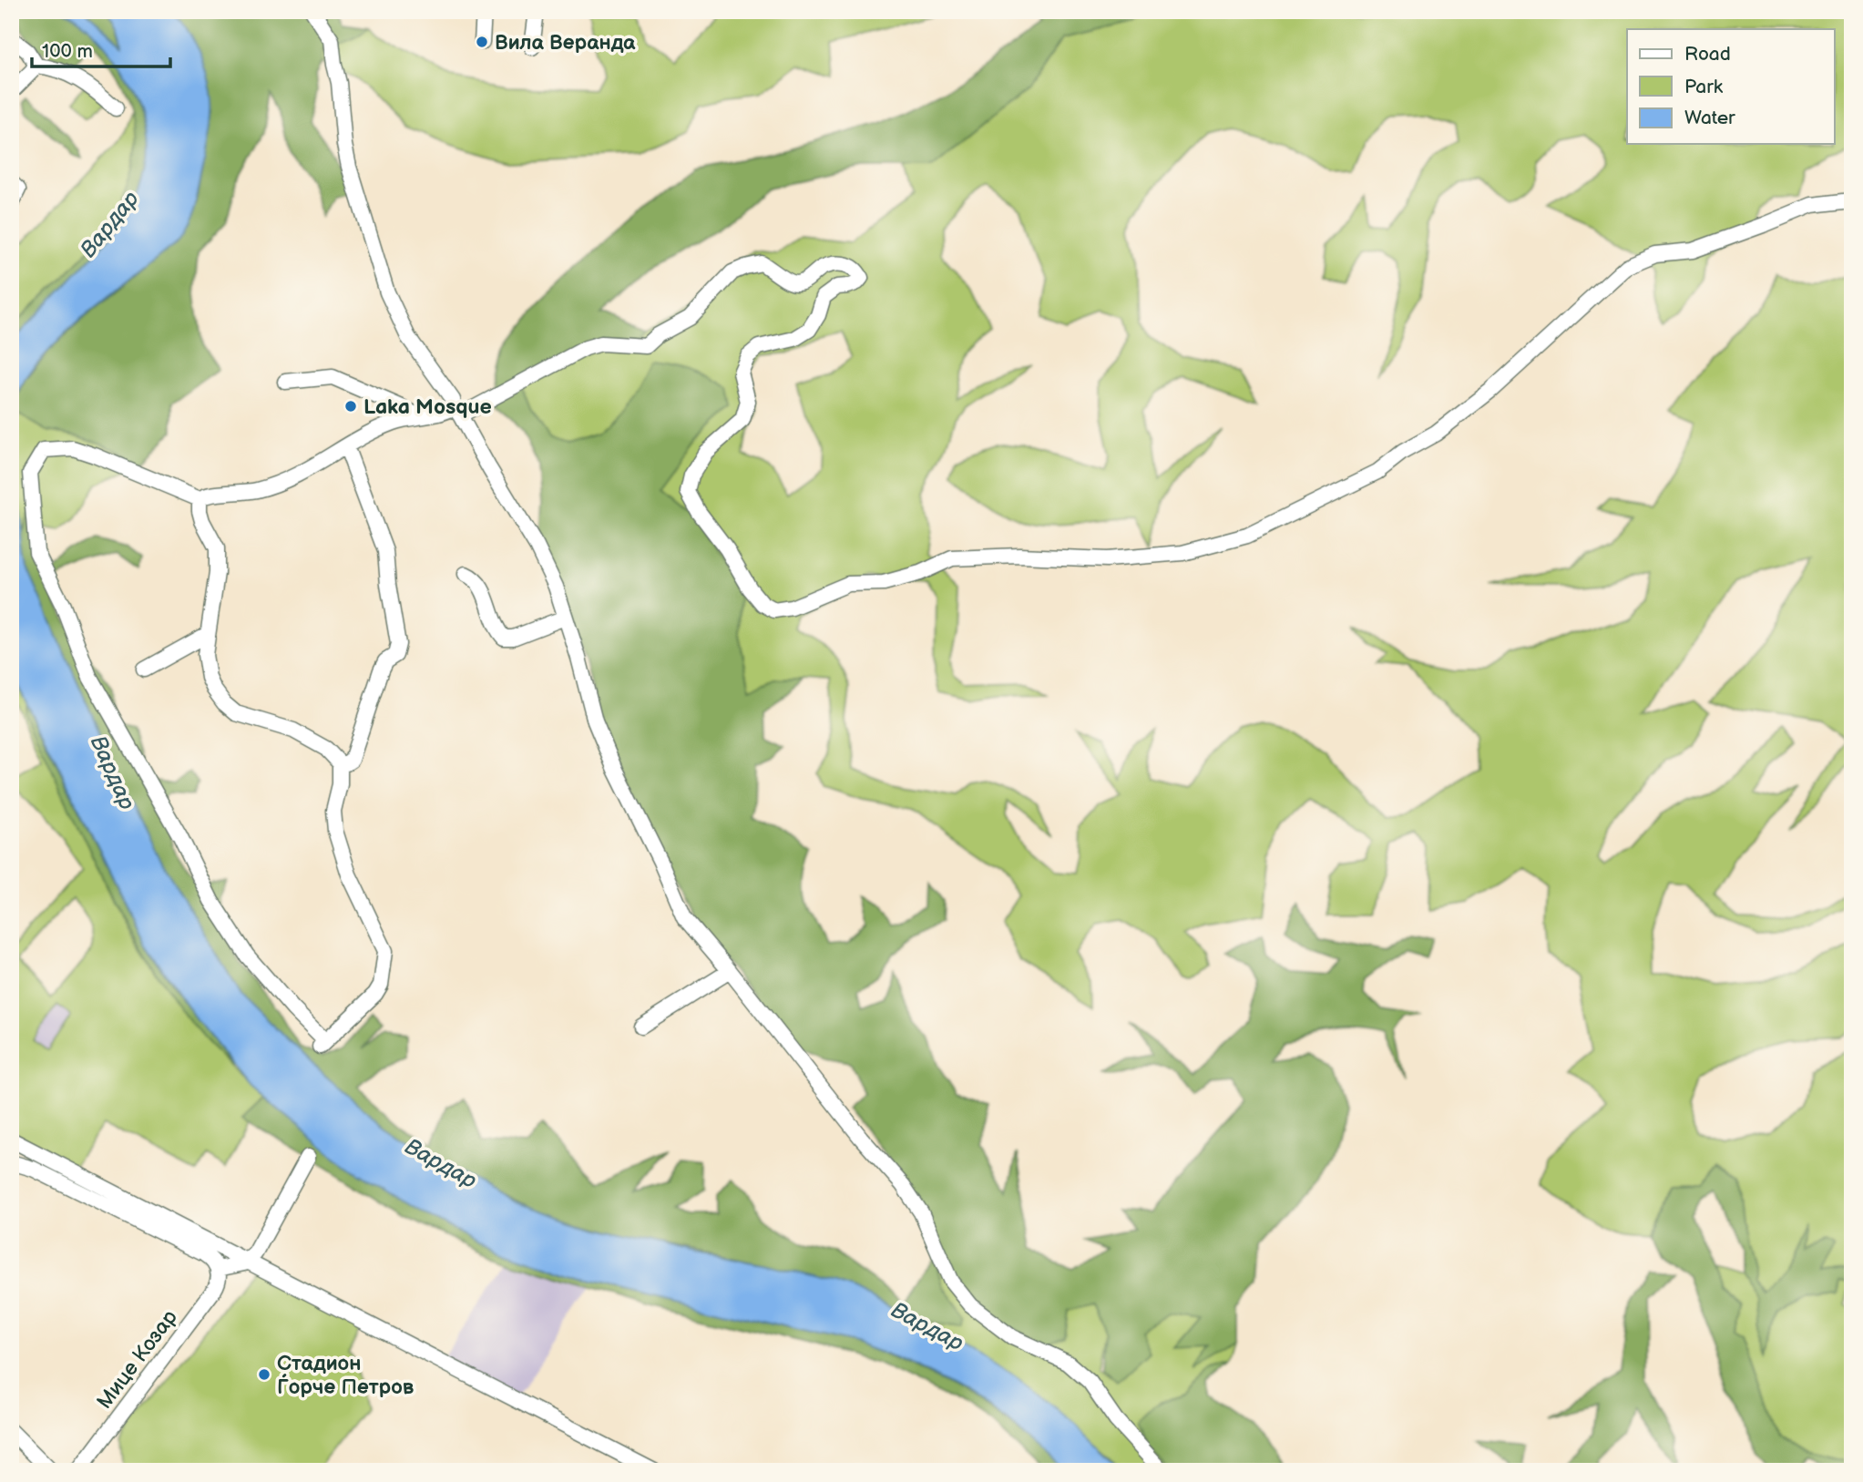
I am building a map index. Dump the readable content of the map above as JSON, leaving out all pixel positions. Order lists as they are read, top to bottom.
{
  "streets": {
    "street": ["Мице Козар"]
  },
  "water": ["Вардар"],
  "places": ["Вила Веранда", "Laka Mosque", "Стадион Ѓорче Петров"],
  "legend": ["Road", "Park", "Water"],
  "scale_bar": "100 m"
}
